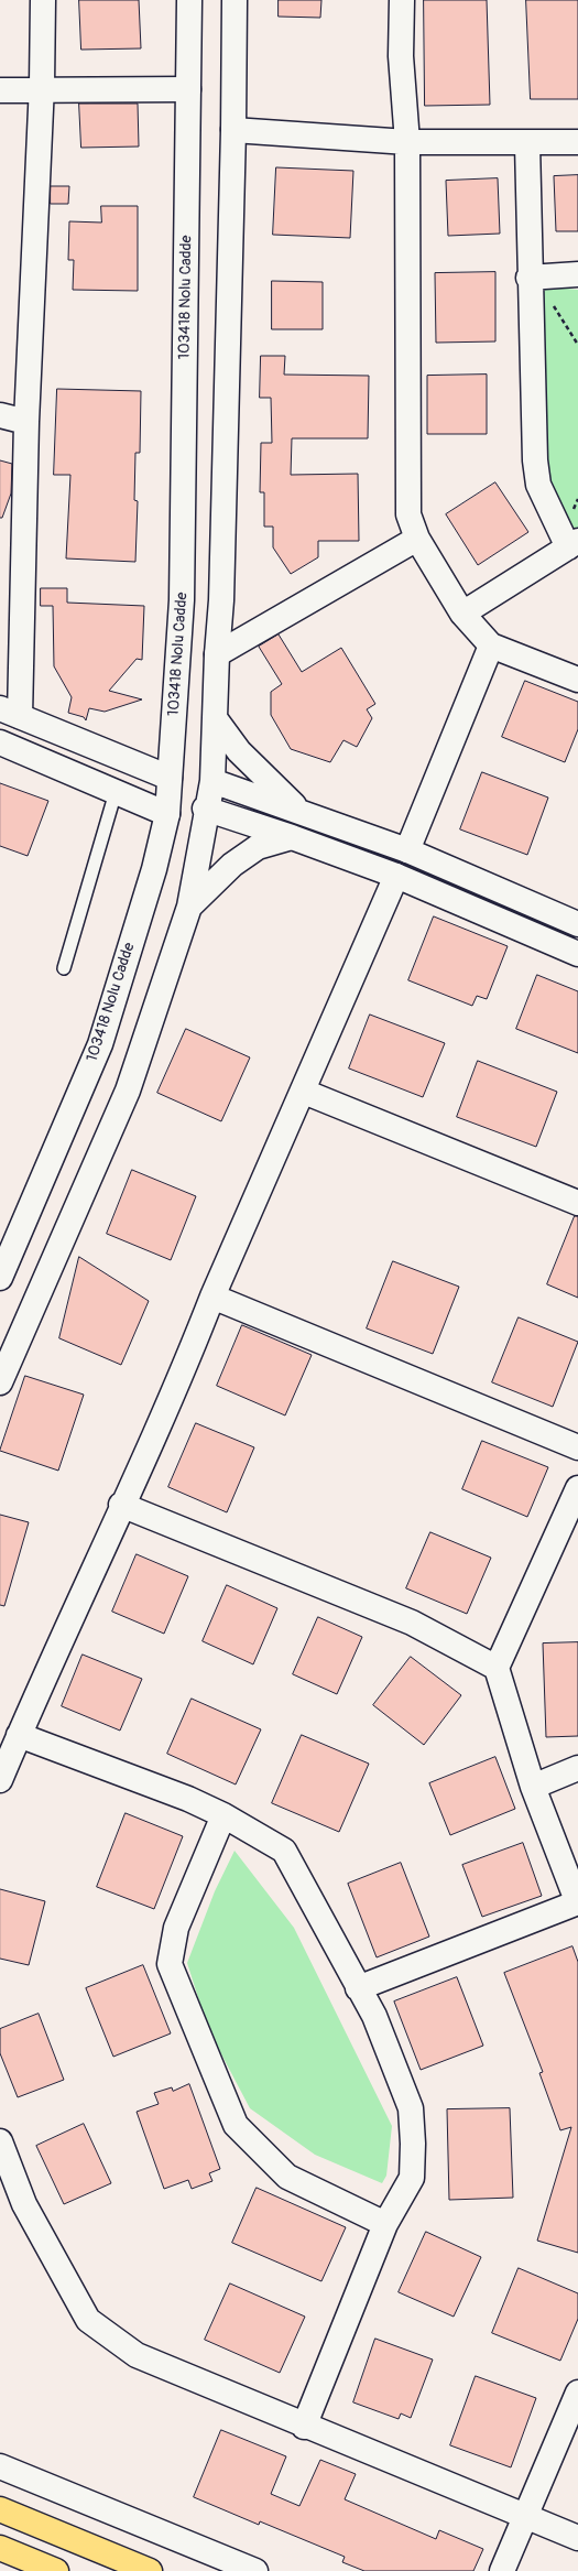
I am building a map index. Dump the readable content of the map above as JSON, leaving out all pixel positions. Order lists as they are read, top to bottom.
{
  "streets": {
    "street": ["103418 Nolu Cadde"]
  }
}
